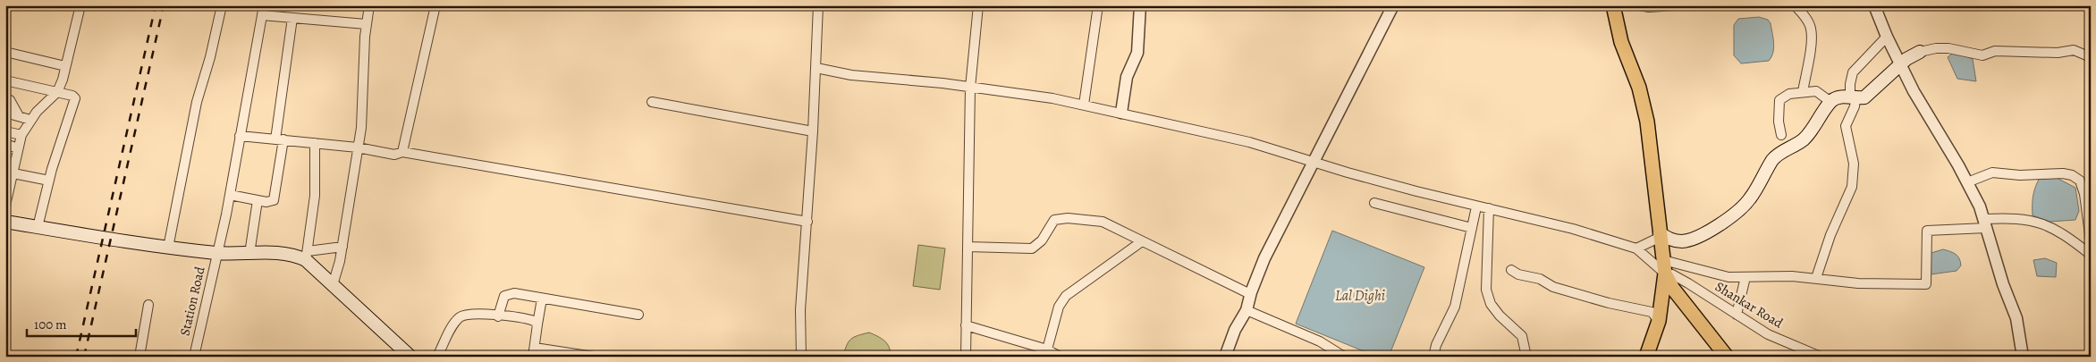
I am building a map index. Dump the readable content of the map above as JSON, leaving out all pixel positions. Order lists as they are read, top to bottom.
{
  "streets": {
    "street": ["Station Road", "Shankar Road"]
  },
  "water": ["Lal Dighi"],
  "scale_bar": "100 m"
}
